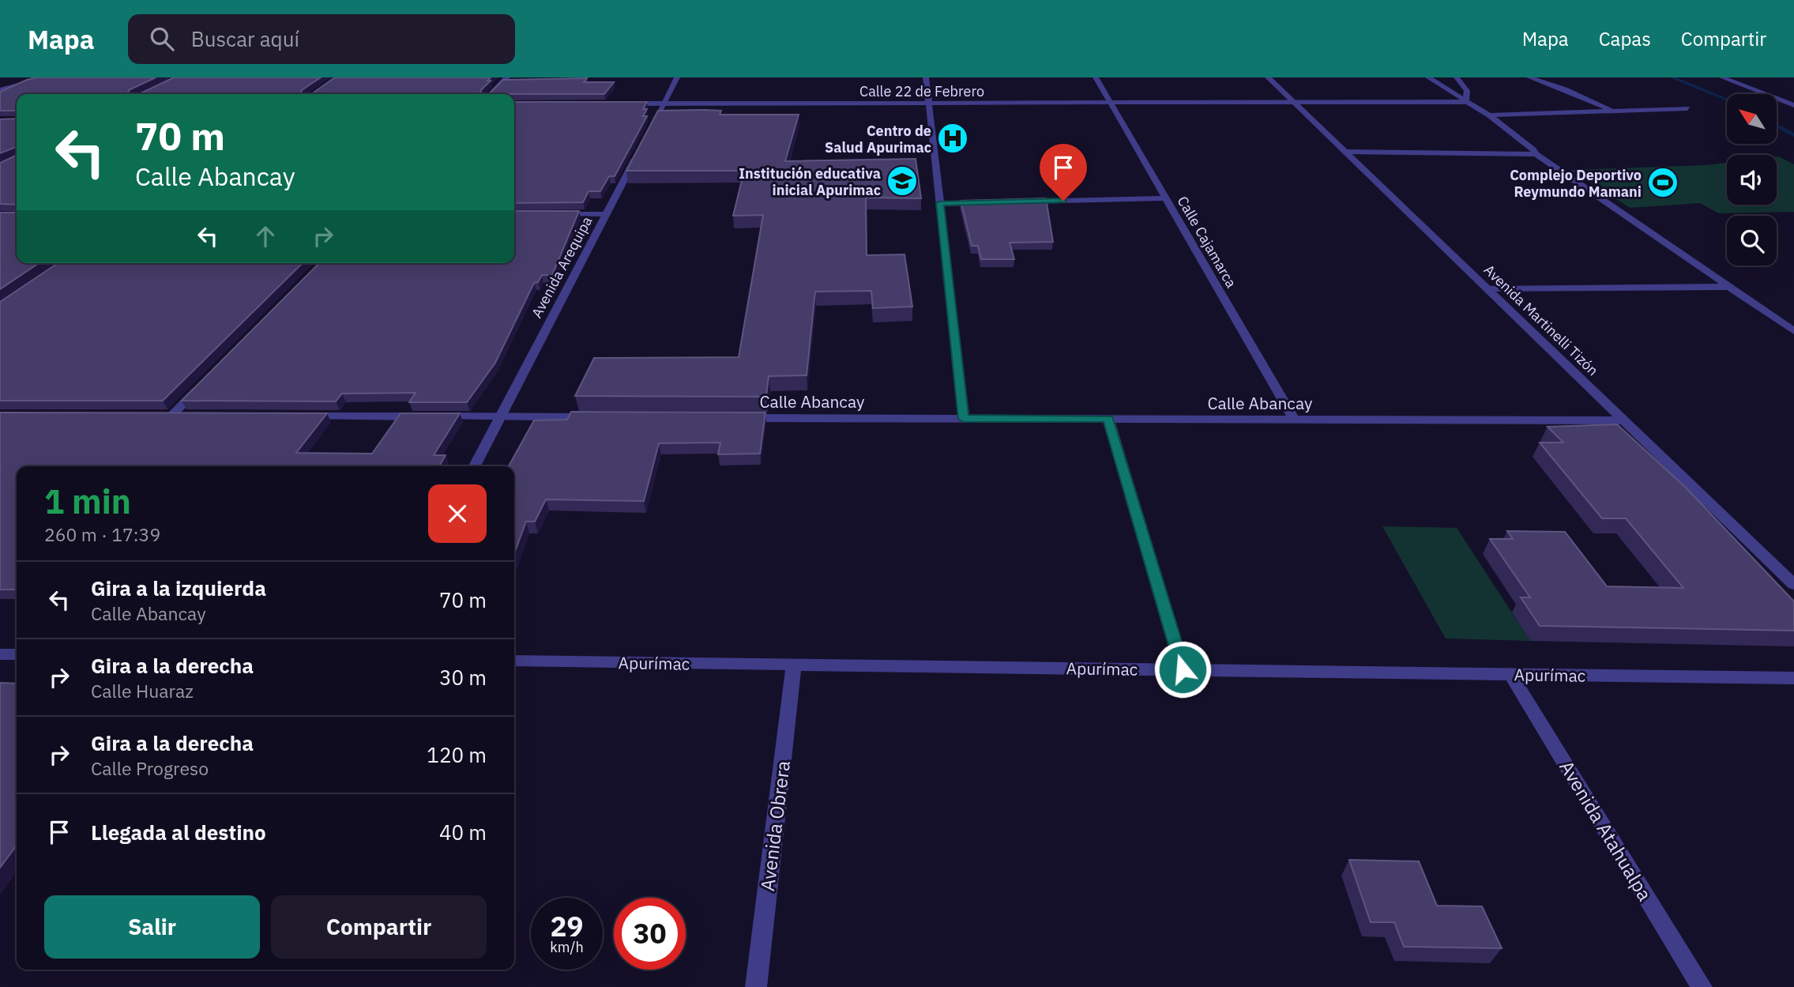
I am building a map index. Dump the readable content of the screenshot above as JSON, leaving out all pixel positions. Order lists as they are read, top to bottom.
{
  "streets": {
    "street": [
      "Calle 22 de Febrero",
      "Calle Cajamarca",
      "Avenida Arequipa",
      "Avenida Martinelli Tizón",
      "Calle Abancay",
      "Apurímac",
      "Avenida Obrera",
      "Avenida Atahualpa"
    ]
  },
  "crossings": [
    ["Calle 22 de Febrero", "Calle Cajamarca"],
    ["Calle 22 de Febrero", "Avenida Martinelli Tizón"],
    ["Calle Cajamarca", "Calle Abancay"],
    ["Avenida Martinelli Tizón", "Calle Abancay"],
    ["Apurímac", "Avenida Obrera"],
    ["Apurímac", "Avenida Atahualpa"]
  ],
  "places": {
    "hospital": ["Centro de Salud Apurimac"],
    "school or university": ["Institución educativa inicial Apurimac"],
    "sports": ["Complejo Deportivo Reymundo Mamani"]
  },
  "north": "top left",
  "page": {
    "header": "Mapa",
    "search": "Buscar aquí",
    "nav": ["Mapa", "Capas", "Compartir"],
    "turn": ["70 m", "Calle Abancay"],
    "heading": ["1 min", "260 m · 17:39"],
    "list": [
      {
        "name": "Gira a la izquierda",
        "note": "Calle Abancay",
        "value": "70 m"
      },
      {
        "name": "Gira a la derecha",
        "note": "Calle Huaraz",
        "value": "30 m"
      },
      {
        "name": "Gira a la derecha",
        "note": "Calle Progreso",
        "value": "120 m"
      },
      {
        "name": "Llegada al destino",
        "value": "40 m"
      }
    ],
    "buttons": ["Salir", "Compartir"],
    "speed": "29 km/h",
    "limit": "30"
  }
}
